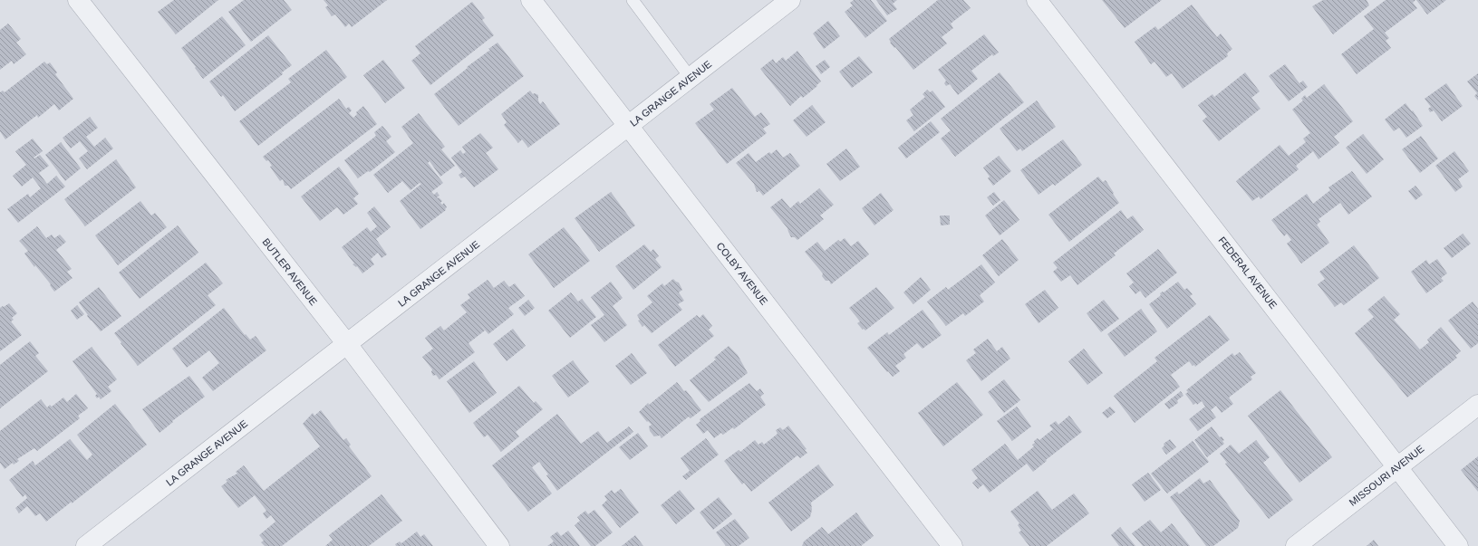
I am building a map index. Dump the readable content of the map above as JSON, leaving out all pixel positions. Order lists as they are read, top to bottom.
{
  "streets": {
    "street": [
      "LA GRANGE AVENUE",
      "BUTLER AVENUE",
      "FEDERAL AVENUE",
      "COLBY AVENUE",
      "MISSOURI AVENUE"
    ]
  },
  "crossings": [
    ["LA GRANGE AVENUE", "BUTLER AVENUE"],
    ["LA GRANGE AVENUE", "COLBY AVENUE"],
    ["FEDERAL AVENUE", "MISSOURI AVENUE"]
  ]
}
